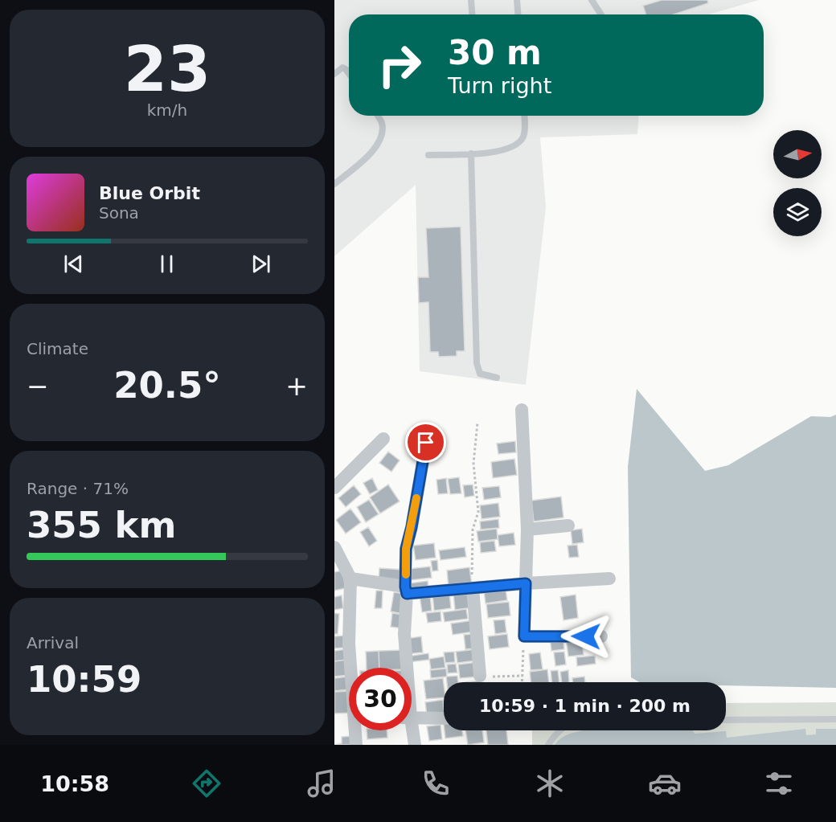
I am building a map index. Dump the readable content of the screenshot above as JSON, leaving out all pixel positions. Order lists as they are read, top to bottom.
{
  "north": "right",
  "page": {
    "tile": [
      ["23", "km/h"],
      "Climate",
      ["Range · 71%", "355 km"],
      ["Arrival", "10:59"]
    ],
    "turn": ["30 m", "Turn right"],
    "song": ["Blue Orbit", "Sona"],
    "heat": ["−", "20.5°", "+"],
    "limit": "30",
    "trip": "10:59 · 1 min · 200 m",
    "tabs": "10:58"
  }
}
